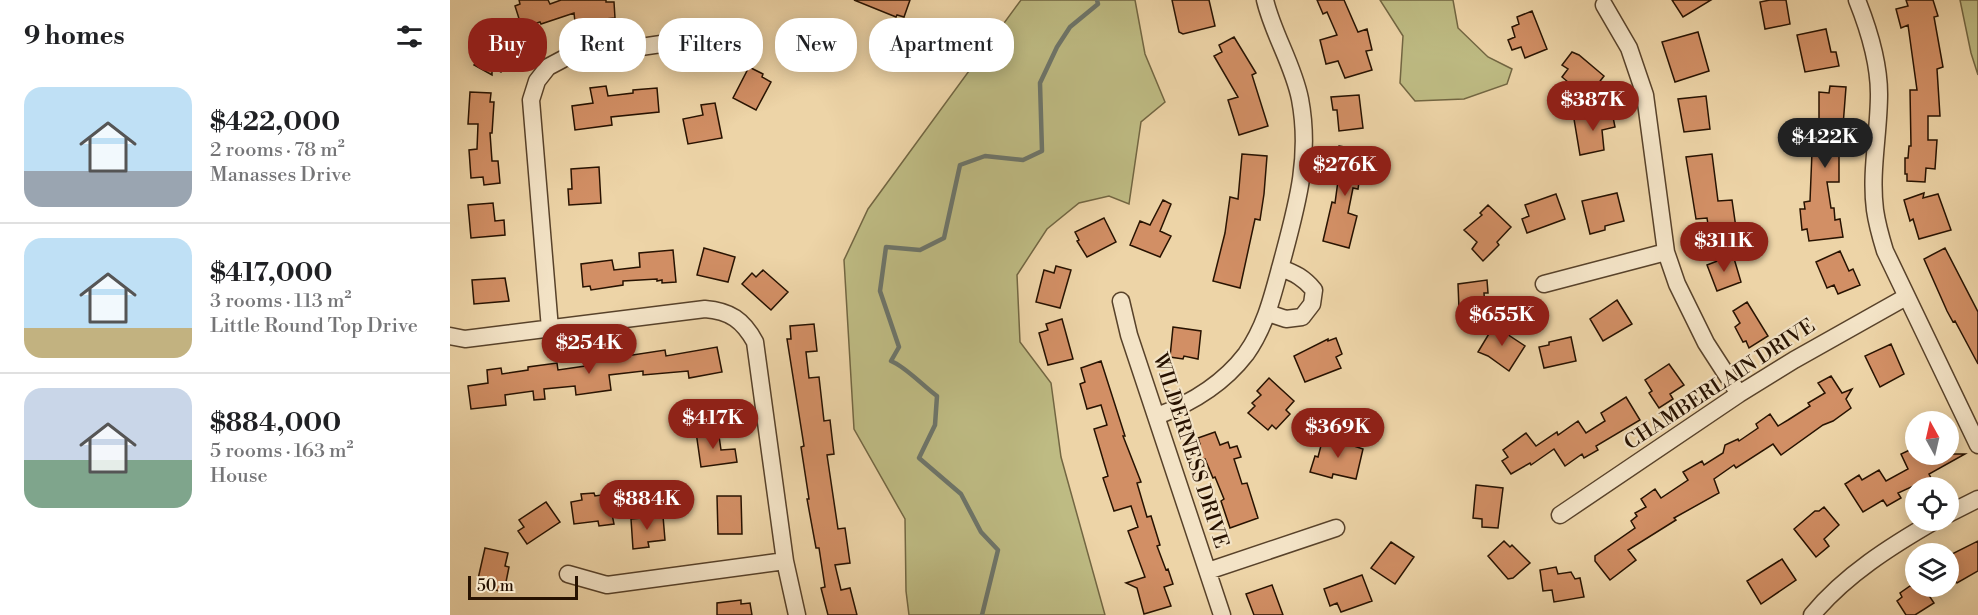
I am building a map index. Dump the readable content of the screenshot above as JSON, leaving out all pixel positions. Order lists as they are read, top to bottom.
{
  "streets": {
    "street": ["CHAMBERLAIN DRIVE", "WILDERNESS DRIVE"]
  },
  "scale_bar": "50 m",
  "north": "top",
  "page": {
    "heading": "9 homes",
    "chip": [
      "Buy",
      "Rent",
      "Filters",
      "New",
      "Apartment"
    ],
    "list": [
      {
        "name": "$422,000",
        "note": "2 rooms · 78 m² · Manasses Drive"
      },
      {
        "name": "$417,000",
        "note": "3 rooms · 113 m² · Little Round Top Drive"
      },
      {
        "name": "$884,000",
        "note": "5 rooms · 163 m² · House"
      }
    ],
    "price": [
      "$387K",
      "$422K",
      "$276K",
      "$311K",
      "$655K",
      "$254K",
      "$417K",
      "$369K",
      "$884K"
    ],
    "scale": "50 m"
  }
}
